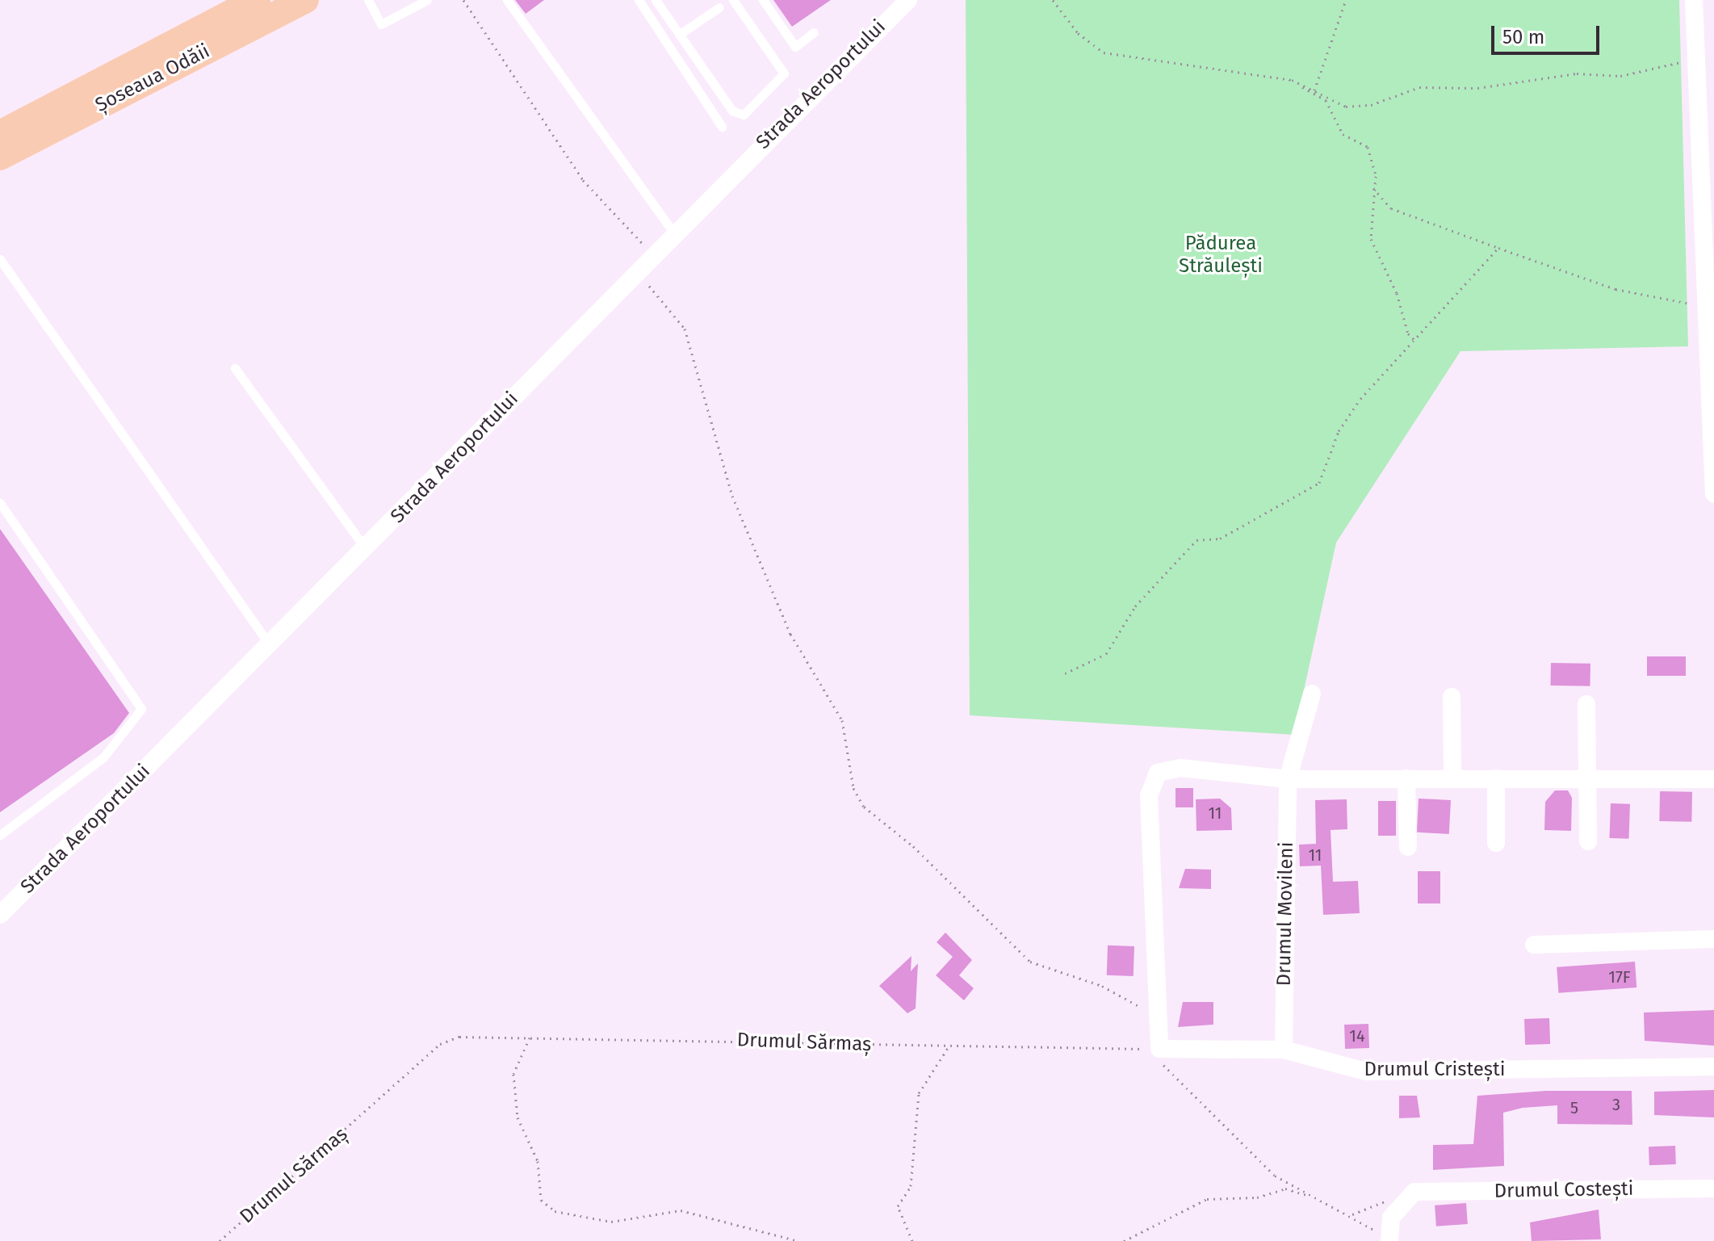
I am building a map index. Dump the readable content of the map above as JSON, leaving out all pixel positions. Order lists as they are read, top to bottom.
{
  "streets": {
    "main road": ["Șoseaua Odăii"],
    "street": [
      "Strada Aeroportului",
      "Drumul Movileni",
      "Drumul Cristești",
      "Drumul Costești"
    ],
    "path": ["Drumul Sărmaș"]
  },
  "crossings": [
    ["Drumul Movileni", "Drumul Cristești"],
    ["Drumul Sărmaș", "Drumul Cristești"]
  ],
  "parks": ["Pădurea Străulești"],
  "house_numbers": [
    "11",
    "11",
    "17F",
    "14",
    "3",
    "5"
  ],
  "scale_bar": "50 m"
}
